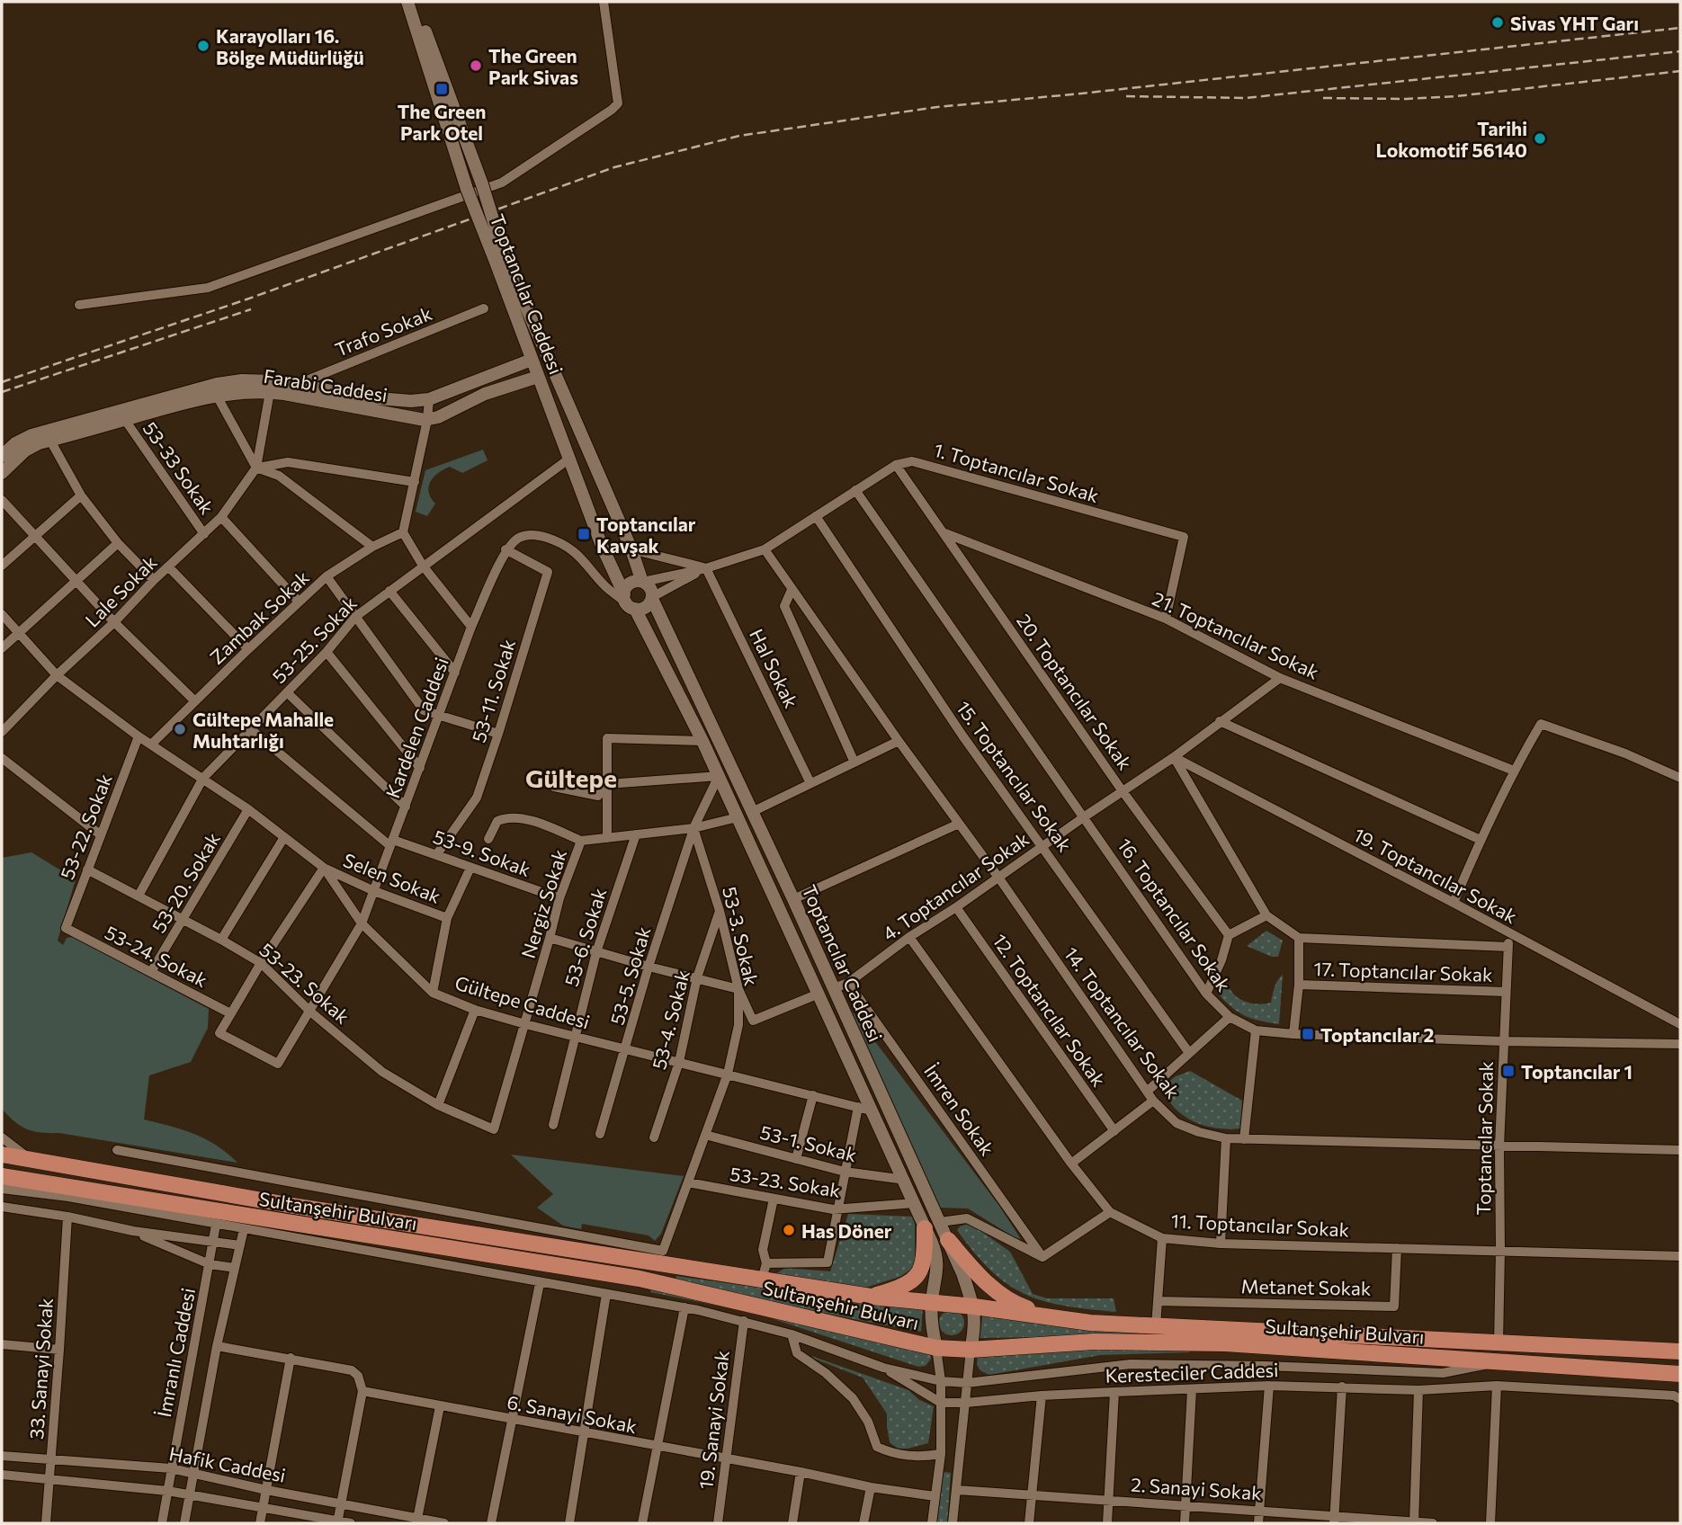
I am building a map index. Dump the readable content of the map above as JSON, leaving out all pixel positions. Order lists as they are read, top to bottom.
{
  "streets": {
    "highway": ["Sultanşehir Bulvarı"],
    "street": [
      "Toptancılar Caddesi",
      "Trafo Sokak",
      "Farabi Caddesi",
      "53-33 Sokak",
      "1. Toptancılar Sokak",
      "Lale Sokak",
      "Zambak Sokak",
      "21. Toptancılar Sokak",
      "53-25. Sokak",
      "Hal Sokak",
      "53-11. Sokak",
      "20. Toptancılar Sokak",
      "Kardelen Caddesi",
      "15. Toptancılar Sokak",
      "53-22. Sokak",
      "53-9. Sokak",
      "19. Toptancılar Sokak",
      "Selen Sokak",
      "53-20. Sokak",
      "4. Toptancılar Sokak",
      "Nergiz Sokak",
      "16. Toptancılar Sokak",
      "53-3. Sokak",
      "53-6. Sokak",
      "53-24. Sokak",
      "17. Toptancılar Sokak",
      "53-5. Sokak",
      "53-23. Sokak",
      "Gültepe Caddesi",
      "12. Toptancılar Sokak",
      "53-4. Sokak",
      "14. Toptancılar Sokak",
      "İmren Sokak",
      "Toptancılar Sokak",
      "53-1. Sokak",
      "11. Toptancılar Sokak",
      "Metanet Sokak",
      "İmranlı Caddesi",
      "33. Sanayi Sokak",
      "Keresteciler Caddesi",
      "6. Sanayi Sokak",
      "19. Sanayi Sokak",
      "Hafik Caddesi",
      "2. Sanayi Sokak"
    ]
  },
  "crossings": [
    ["Toptancılar Caddesi", "Farabi Caddesi"],
    ["Toptancılar Caddesi", "53-25. Sokak"],
    ["Toptancılar Caddesi", "4. Toptancılar Sokak"],
    ["Toptancılar Caddesi", "Nergiz Sokak"],
    ["Toptancılar Caddesi", "53-23. Sokak"],
    ["Toptancılar Caddesi", "Gültepe Caddesi"],
    ["Toptancılar Caddesi", "53-1. Sokak"],
    ["Toptancılar Caddesi", "Sultanşehir Bulvarı"],
    ["Trafo Sokak", "Farabi Caddesi"],
    ["Farabi Caddesi", "53-33 Sokak"],
    ["53-33 Sokak", "Lale Sokak"],
    ["1. Toptancılar Sokak", "21. Toptancılar Sokak"],
    ["1. Toptancılar Sokak", "20. Toptancılar Sokak"],
    ["Lale Sokak", "Gültepe Caddesi"],
    ["Zambak Sokak", "Gültepe Caddesi"],
    ["21. Toptancılar Sokak", "20. Toptancılar Sokak"],
    ["21. Toptancılar Sokak", "4. Toptancılar Sokak"],
    ["53-25. Sokak", "53-23. Sokak"],
    ["53-25. Sokak", "Gültepe Caddesi"],
    ["53-11. Sokak", "Kardelen Caddesi"],
    ["53-11. Sokak", "53-9. Sokak"],
    ["20. Toptancılar Sokak", "4. Toptancılar Sokak"],
    ["Kardelen Caddesi", "53-9. Sokak"],
    ["Kardelen Caddesi", "Selen Sokak"],
    ["Kardelen Caddesi", "53-24. Sokak"],
    ["Kardelen Caddesi", "53-23. Sokak"],
    ["Kardelen Caddesi", "Gültepe Caddesi"],
    ["15. Toptancılar Sokak", "4. Toptancılar Sokak"],
    ["53-22. Sokak", "53-24. Sokak"],
    ["53-22. Sokak", "53-23. Sokak"],
    ["53-22. Sokak", "Gültepe Caddesi"],
    ["53-9. Sokak", "Nergiz Sokak"],
    ["19. Toptancılar Sokak", "4. Toptancılar Sokak"],
    ["19. Toptancılar Sokak", "Toptancılar Sokak"],
    ["Selen Sokak", "Gültepe Caddesi"],
    ["53-20. Sokak", "53-24. Sokak"],
    ["53-20. Sokak", "53-23. Sokak"],
    ["53-20. Sokak", "Gültepe Caddesi"],
    ["4. Toptancılar Sokak", "16. Toptancılar Sokak"],
    ["4. Toptancılar Sokak", "12. Toptancılar Sokak"],
    ["4. Toptancılar Sokak", "14. Toptancılar Sokak"],
    ["4. Toptancılar Sokak", "İmren Sokak"],
    ["4. Toptancılar Sokak", "11. Toptancılar Sokak"],
    ["Nergiz Sokak", "53-3. Sokak"],
    ["Nergiz Sokak", "53-6. Sokak"],
    ["Nergiz Sokak", "53-5. Sokak"],
    ["Nergiz Sokak", "53-23. Sokak"],
    ["Nergiz Sokak", "Gültepe Caddesi"],
    ["16. Toptancılar Sokak", "Toptancılar Sokak"],
    ["53-3. Sokak", "53-5. Sokak"],
    ["53-3. Sokak", "53-23. Sokak"],
    ["53-3. Sokak", "Gültepe Caddesi"],
    ["53-3. Sokak", "53-4. Sokak"],
    ["53-3. Sokak", "53-1. Sokak"],
    ["53-6. Sokak", "Gültepe Caddesi"],
    ["17. Toptancılar Sokak", "Toptancılar Sokak"],
    ["53-5. Sokak", "Gültepe Caddesi"],
    ["Gültepe Caddesi", "53-4. Sokak"],
    ["14. Toptancılar Sokak", "Toptancılar Sokak"],
    ["Toptancılar Sokak", "Sultanşehir Bulvarı"],
    ["Toptancılar Sokak", "11. Toptancılar Sokak"],
    ["11. Toptancılar Sokak", "Metanet Sokak"],
    ["İmranlı Caddesi", "Hafik Caddesi"],
    ["33. Sanayi Sokak", "Hafik Caddesi"],
    ["6. Sanayi Sokak", "19. Sanayi Sokak"]
  ],
  "districts": ["Gültepe"],
  "places": {
    "other": [
      "Sivas YHT Garı",
      "Karayolları 16. Bölge Müdürlüğü",
      "The Green Park Sivas",
      "Tarihi Lokomotif 56140",
      "Gültepe Mahalle Muhtarlığı",
      "Has Döner"
    ],
    "transit": [
      "The Green Park Otel",
      "Toptancılar Kavşak",
      "Toptancılar 2",
      "Toptancılar 1"
    ]
  }
}
